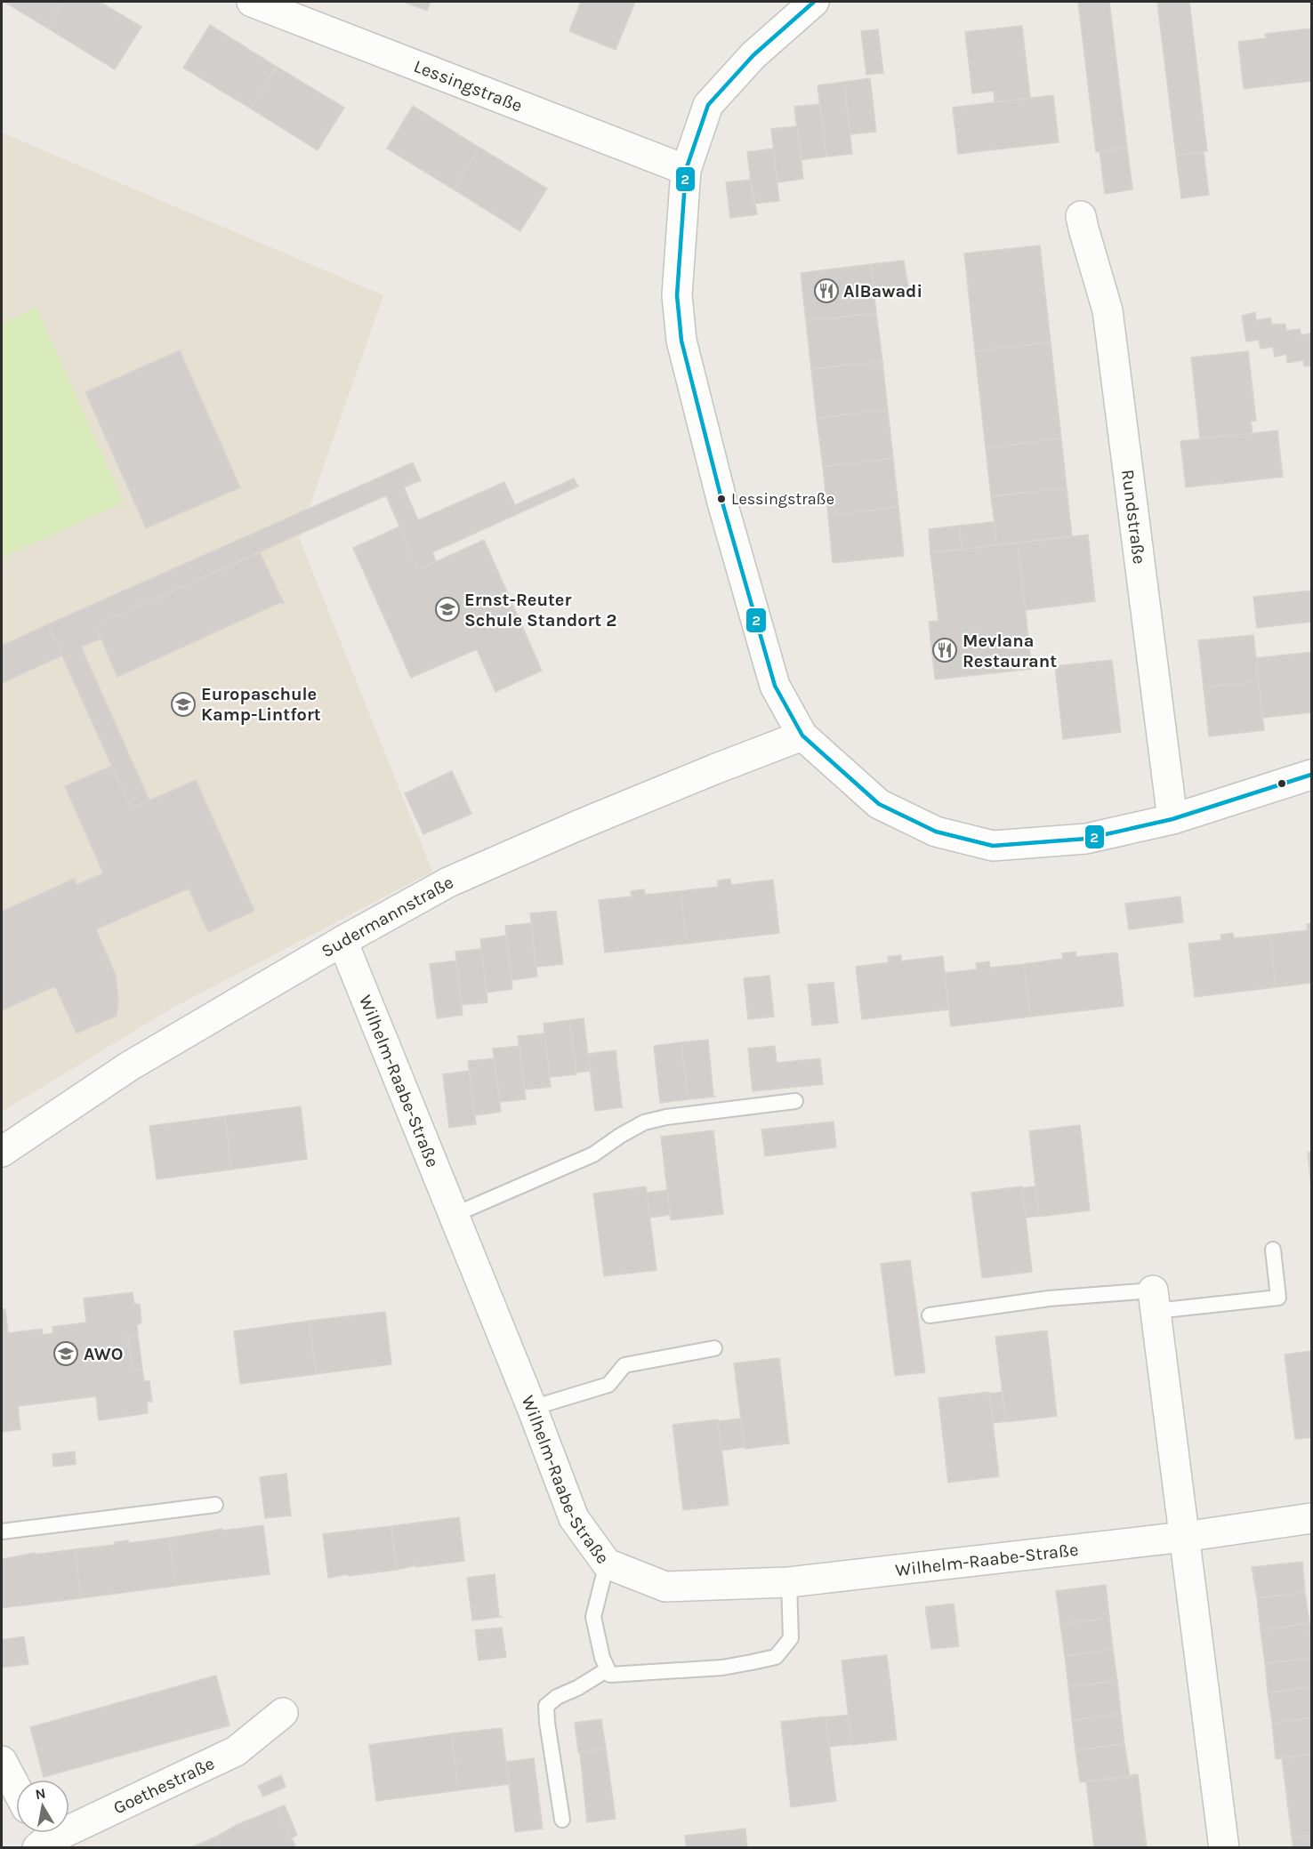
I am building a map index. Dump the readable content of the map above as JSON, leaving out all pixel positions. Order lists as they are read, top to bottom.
{
  "streets": {
    "street": [
      "Lessingstraße",
      "Rundstraße",
      "Sudermannstraße",
      "Wilhelm-Raabe-Straße",
      "Goethestraße"
    ]
  },
  "crossings": [
    ["Sudermannstraße", "Wilhelm-Raabe-Straße"]
  ],
  "places": {
    "restaurant": ["AlBawadi", "Mevlana Restaurant"],
    "other": ["Lessingstraße"],
    "school or university": ["Ernst-Reuter Schule Standort 2", "Europaschule Kamp-Lintfort", "AWO"]
  },
  "lines": ["transit line 2"],
  "north": "top"
}
